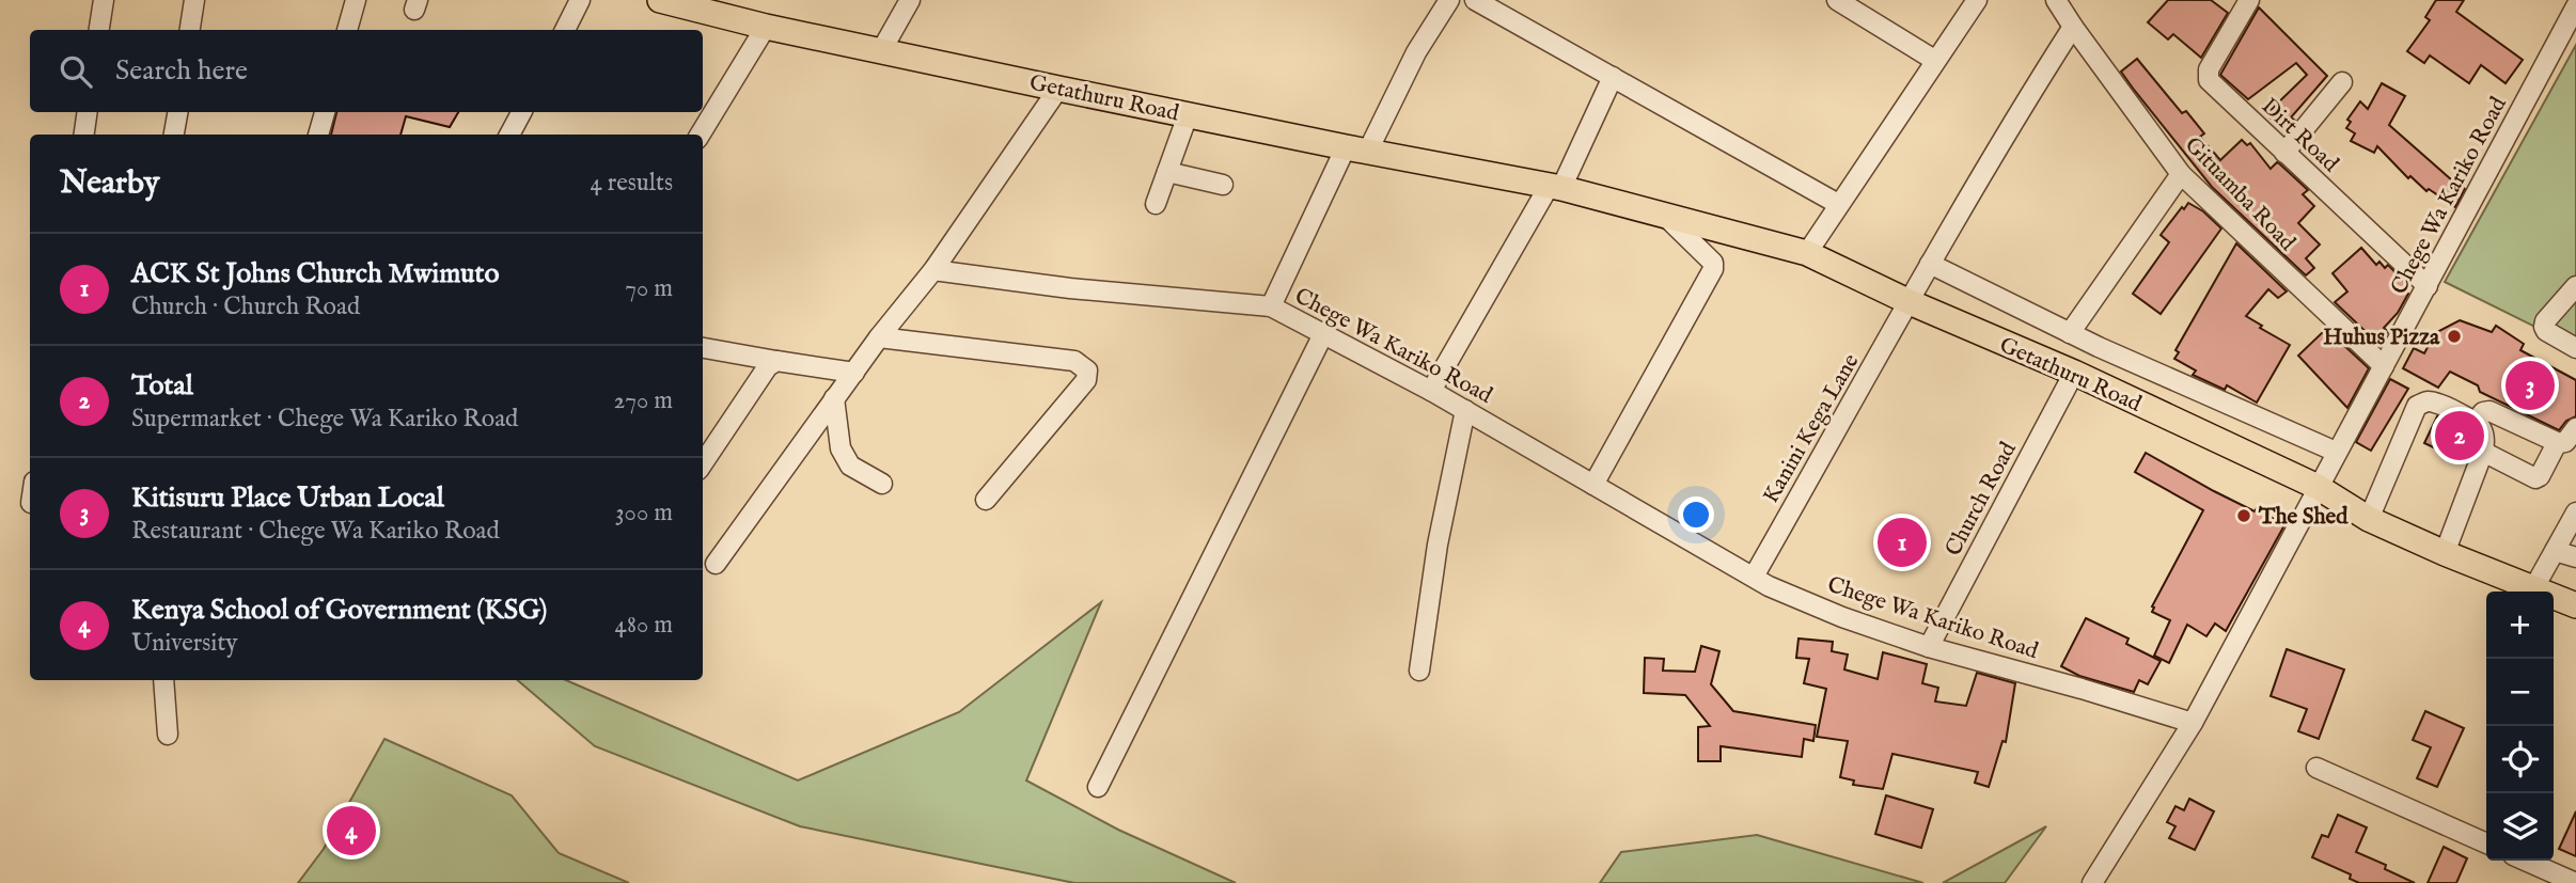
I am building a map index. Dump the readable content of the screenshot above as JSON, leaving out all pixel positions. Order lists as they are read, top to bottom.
{
  "streets": {
    "main road": ["Getathuru Road"],
    "street": [
      "Dirt Road",
      "Gituamba Road",
      "Chege Wa Kariko Road",
      "Kanini Kega Lane",
      "Church Road"
    ]
  },
  "crossings": [
    ["Getathuru Road", "Chege Wa Kariko Road"],
    ["Getathuru Road", "Kanini Kega Lane"],
    ["Getathuru Road", "Church Road"],
    ["Dirt Road", "Chege Wa Kariko Road"],
    ["Gituamba Road", "Chege Wa Kariko Road"],
    ["Gituamba Road", "Kanini Kega Lane"],
    ["Chege Wa Kariko Road", "Kanini Kega Lane"],
    ["Chege Wa Kariko Road", "Church Road"]
  ],
  "places": ["Huhus Pizza", "The Shed"],
  "page": {
    "search": "Search here",
    "heading": ["Nearby", "4 results"],
    "list": [
      {
        "mark": "1",
        "name": "ACK St Johns Church Mwimuto",
        "note": "Church · Church Road",
        "value": "70 m"
      },
      {
        "mark": "2",
        "name": "Total",
        "note": "Supermarket · Chege Wa Kariko Road",
        "value": "270 m"
      },
      {
        "mark": "3",
        "name": "Kitisuru Place Urban Local",
        "note": "Restaurant · Chege Wa Kariko Road",
        "value": "300 m"
      },
      {
        "mark": "4",
        "name": "Kenya School of Government (KSG)",
        "note": "University",
        "value": "480 m"
      }
    ],
    "pins": [
      "3",
      "2",
      "1",
      "4"
    ],
    "map_buttons": ["+", "−"]
  }
}
